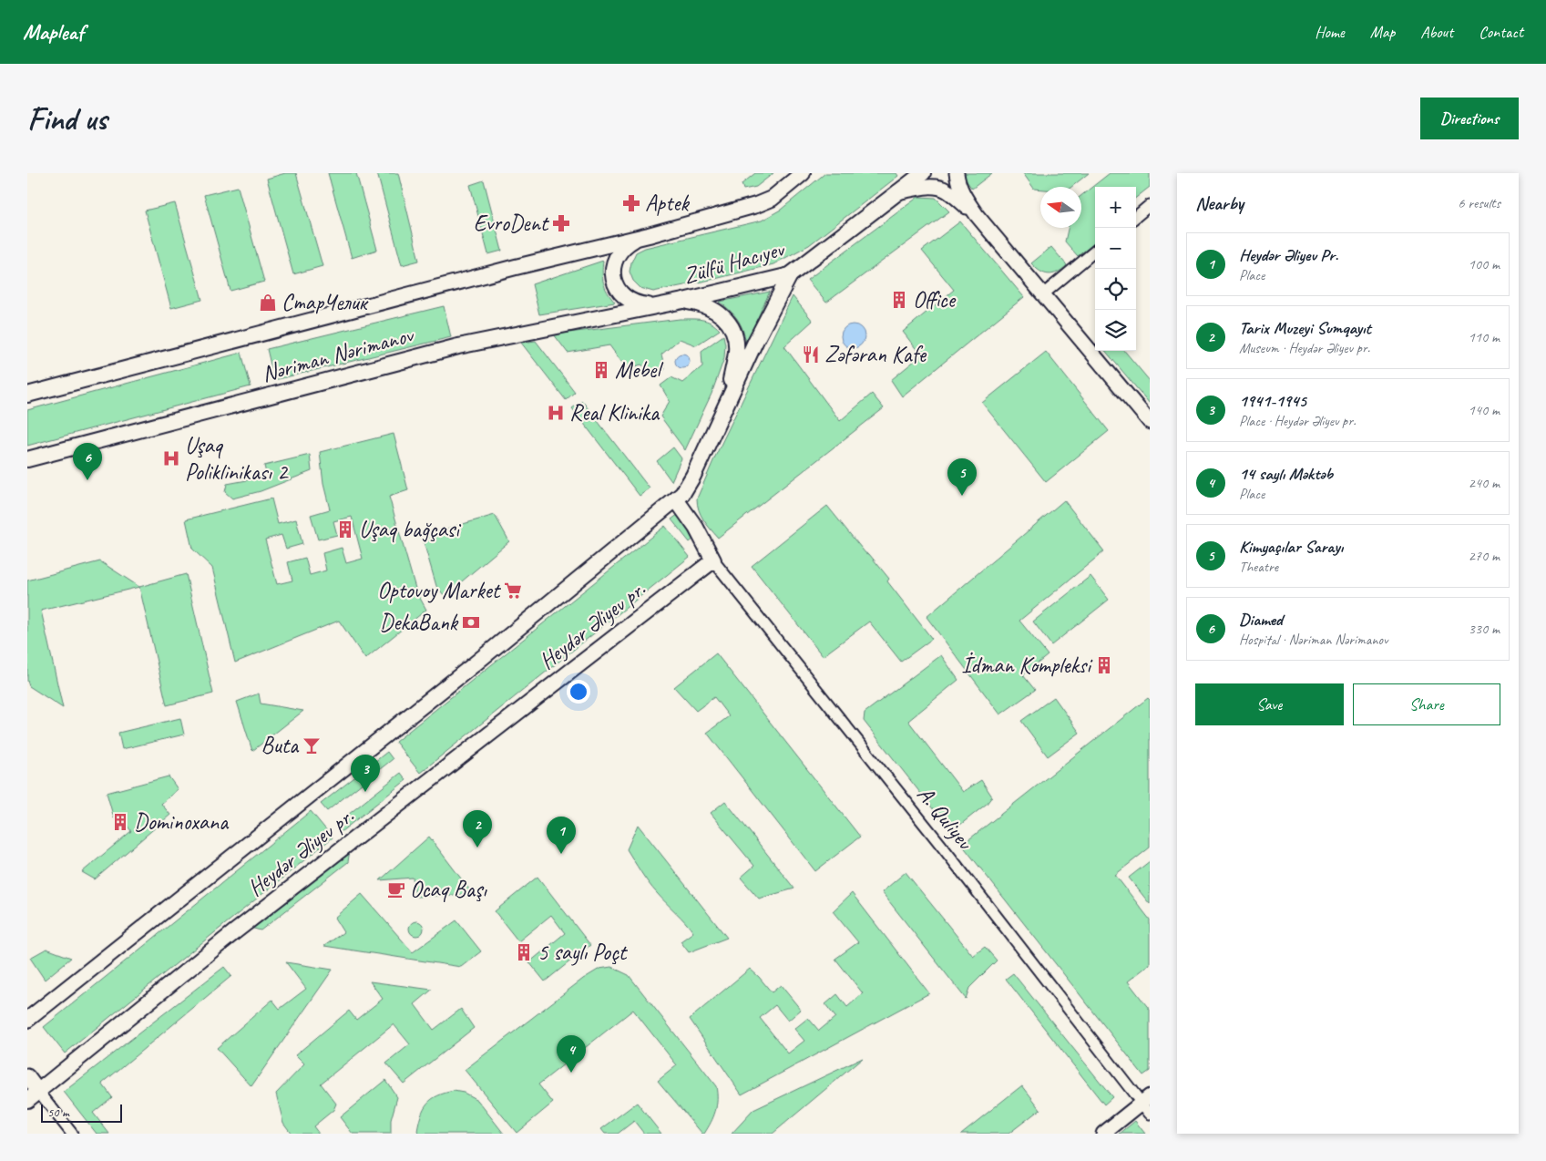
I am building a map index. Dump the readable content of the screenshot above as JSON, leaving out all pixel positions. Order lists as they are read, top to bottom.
{
  "streets": {
    "main road": ["Zülfü Hacıyev", "Nəriman Nərimanov", "Heydər Əliyev pr."],
    "street": ["A. Quliyev"]
  },
  "crossings": [
    ["Zülfü Hacıyev", "Nəriman Nərimanov"],
    ["Heydər Əliyev pr.", "A. Quliyev"]
  ],
  "places": {
    "pharmacy": ["Aptek", "EvroDent"],
    "building": [
      "Office",
      "Mebel",
      "Uşaq bağçasi",
      "İdman Kompleksi",
      "Dominoxana",
      "5 saylı Poçt"
    ],
    "shop": ["СтарЧелик"],
    "restaurant": ["Zәfәran Kafe"],
    "hospital": ["Real Klinika", "Uşaq Poliklinikası 2"],
    "supermarket": ["Optovoy Market"],
    "bank": ["DekaBank"],
    "bar": ["Buta"],
    "cafe": ["Ocaq Başı"]
  },
  "scale_bar": "50 m",
  "north": "left",
  "page": {
    "header": "Mapleaf",
    "nav": [
      "Home",
      "Map",
      "About",
      "Contact"
    ],
    "buttons": [
      "Directions",
      ["Save", "Share"]
    ],
    "title": "Find us",
    "heading": ["Nearby", "6 results"],
    "map_buttons": ["+", "−"],
    "list": [
      {
        "mark": "1",
        "name": "Heydər Əliyev Pr.",
        "note": "Place",
        "value": "100 m"
      },
      {
        "mark": "2",
        "name": "Tarix Muzeyi Sumqayıt",
        "note": "Museum · Heydər Əliyev pr.",
        "value": "110 m"
      },
      {
        "mark": "3",
        "name": "1941-1945",
        "note": "Place · Heydər Əliyev pr.",
        "value": "140 m"
      },
      {
        "mark": "4",
        "name": "14 saylı Məktəb",
        "note": "Place",
        "value": "240 m"
      },
      {
        "mark": "5",
        "name": "Kimyaçılar Sarayı",
        "note": "Theatre",
        "value": "270 m"
      },
      {
        "mark": "6",
        "name": "Diamed",
        "note": "Hospital · Nəriman Nərimanov",
        "value": "330 m"
      }
    ],
    "pins": [
      "6",
      "5",
      "3",
      "2",
      "1",
      "4"
    ],
    "scale": "50 m"
  }
}
